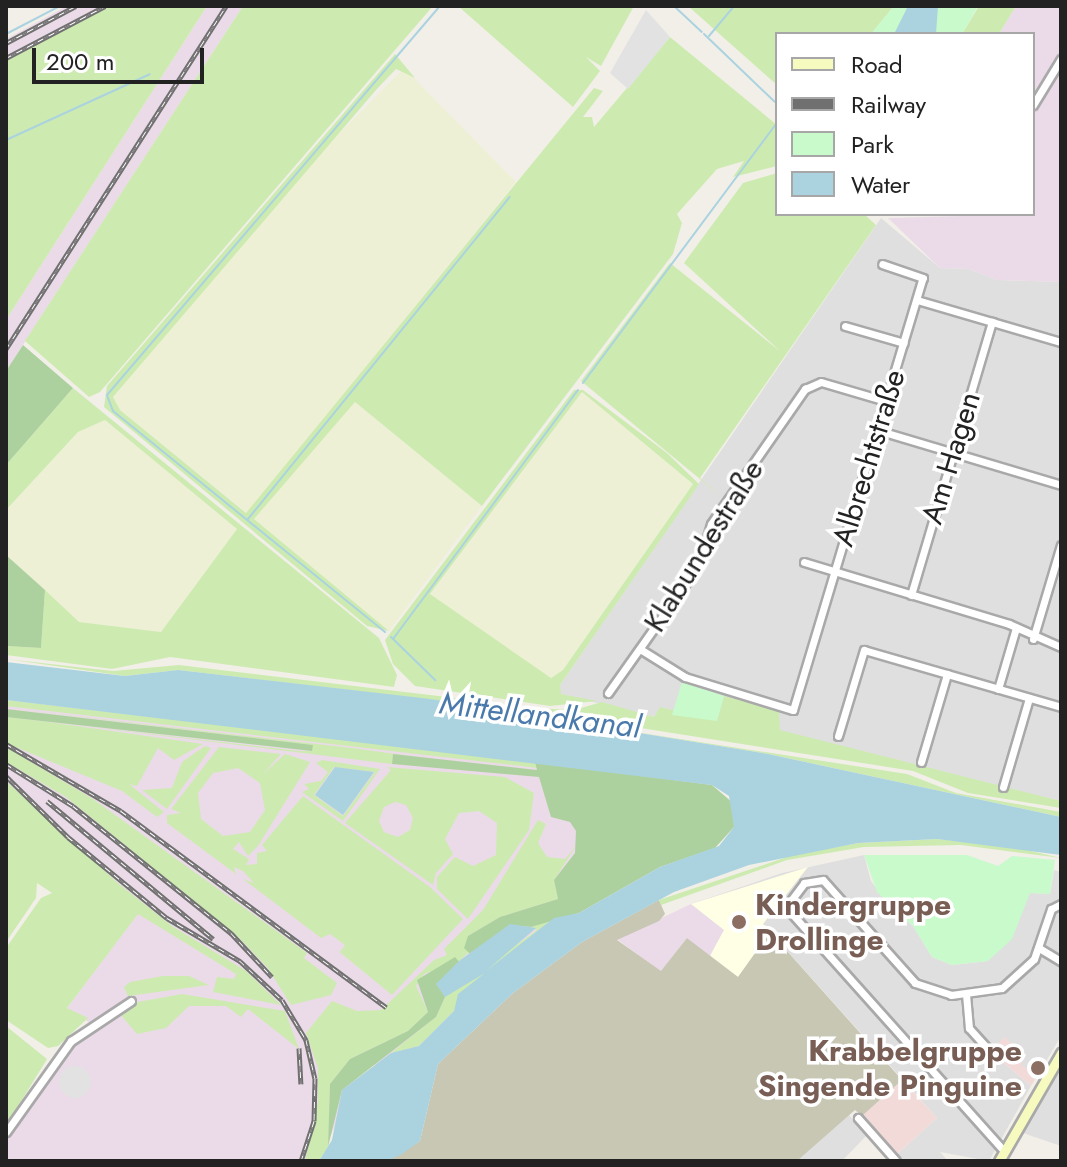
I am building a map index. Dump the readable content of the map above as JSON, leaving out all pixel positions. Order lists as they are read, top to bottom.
{
  "streets": {
    "street": ["Albrechtstraße", "Am Hagen", "Klabundestraße"]
  },
  "crossings": [
    ["Albrechtstraße", "Klabundestraße"]
  ],
  "water": ["Mittellandkanal"],
  "places": ["Kindergruppe Drollinge", "Krabbelgruppe Singende Pinguine"],
  "legend": [
    "Road",
    "Railway",
    "Park",
    "Water"
  ],
  "scale_bar": "200 m"
}
